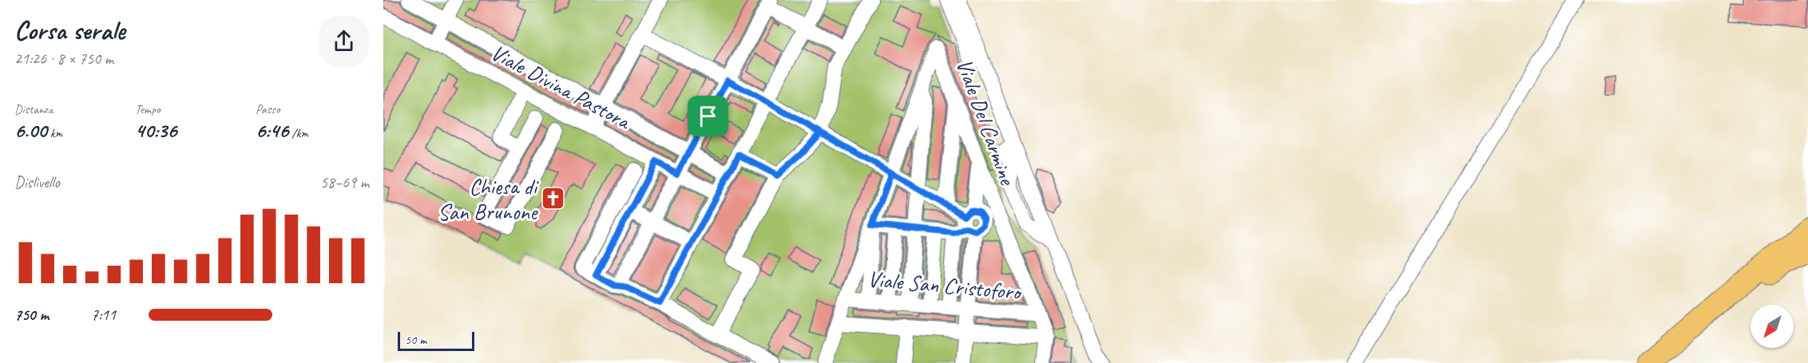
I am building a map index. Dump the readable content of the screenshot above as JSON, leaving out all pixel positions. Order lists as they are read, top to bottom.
{
  "streets": {
    "street": ["Viale Divina Pastora", "Viale Del Carmine", "Viale San Cristoforo"]
  },
  "crossings": [
    ["Viale Del Carmine", "Viale San Cristoforo"]
  ],
  "places": {
    "church": ["Chiesa di San Brunone"]
  },
  "scale_bar": "50 m",
  "north": "bottom left",
  "page": {
    "heading": ["Corsa serale", "21:26 · 8 × 750 m"],
    "stats": [
      ["Distanza", "6.00 km"],
      ["Tempo", "40:36"],
      ["Passo", "6:46 /km"]
    ],
    "chart": ["Dislivello", "58–69 m"],
    "list": [
      {
        "name": "750 m",
        "note": "7:11"
      }
    ],
    "scale": "50 m"
  }
}
